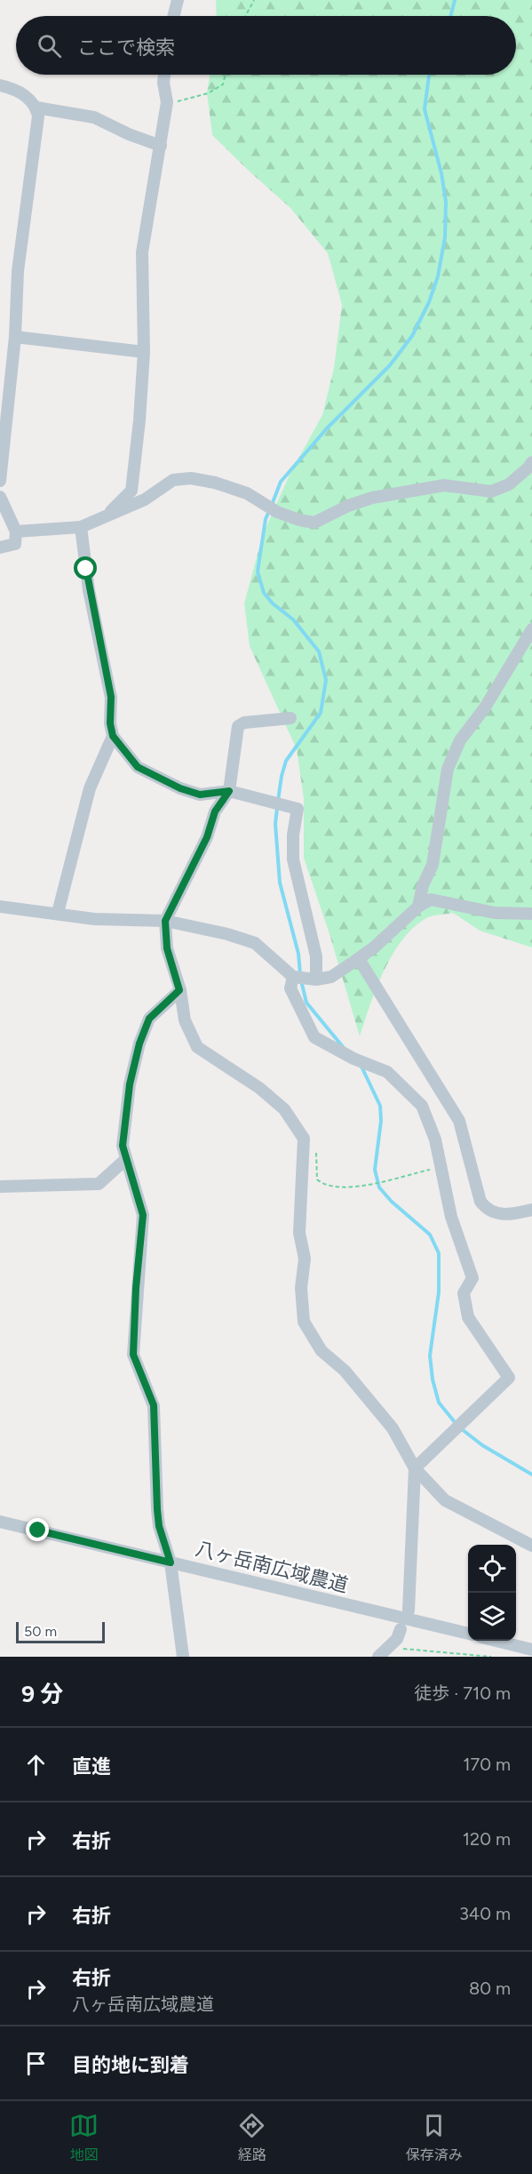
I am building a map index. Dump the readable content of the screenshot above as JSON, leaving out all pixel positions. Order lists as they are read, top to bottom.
{
  "streets": {
    "street": ["八ヶ岳南広域農道"]
  },
  "scale_bar": "50 m",
  "page": {
    "search": "ここで検索",
    "scale": "50 m",
    "heading": ["9 分", "徒歩 · 710 m"],
    "list": [
      ["直進", "170 m"],
      ["右折", "120 m"],
      ["右折", "340 m"],
      ["右折", "八ヶ岳南広域農道", "80 m"],
      "目的地に到着"
    ],
    "nav": ["地図", "経路", "保存済み"]
  }
}
